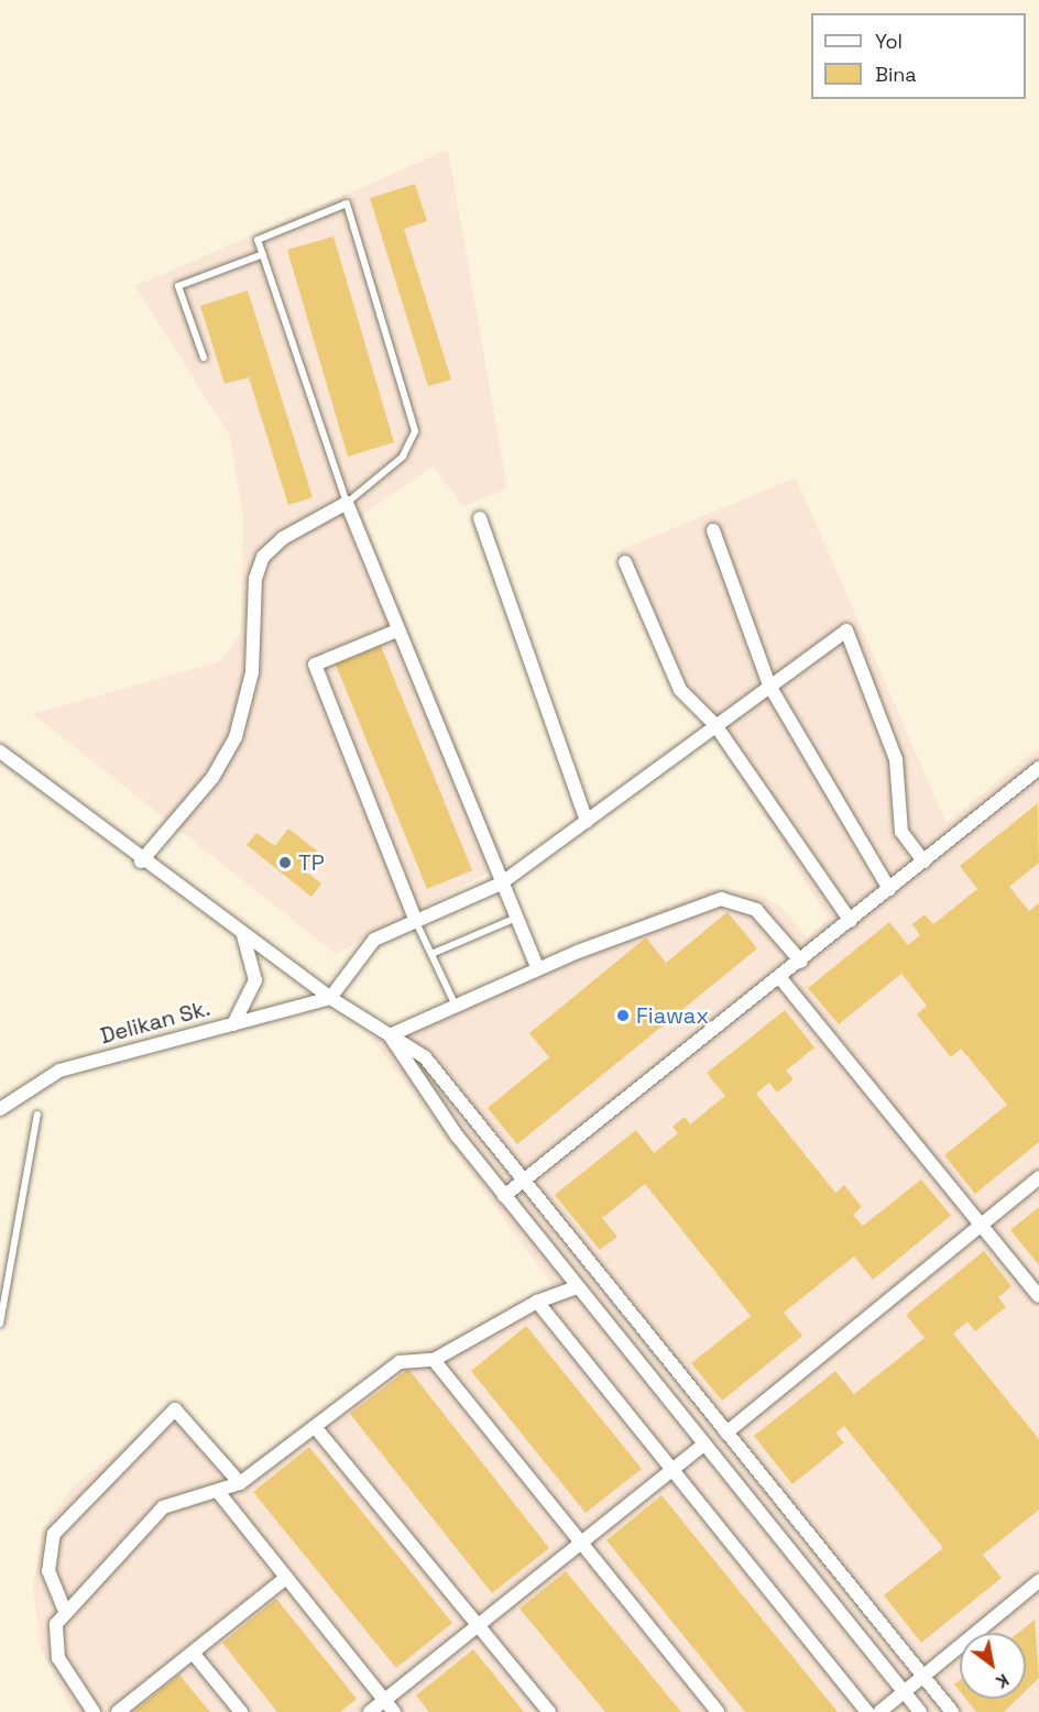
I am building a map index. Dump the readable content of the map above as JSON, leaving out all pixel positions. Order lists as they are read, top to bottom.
{
  "streets": {
    "street": ["Delikan Sk."]
  },
  "places": ["TP", "Fiawax"],
  "legend": ["Yol", "Bina"],
  "north": "bottom right"
}
